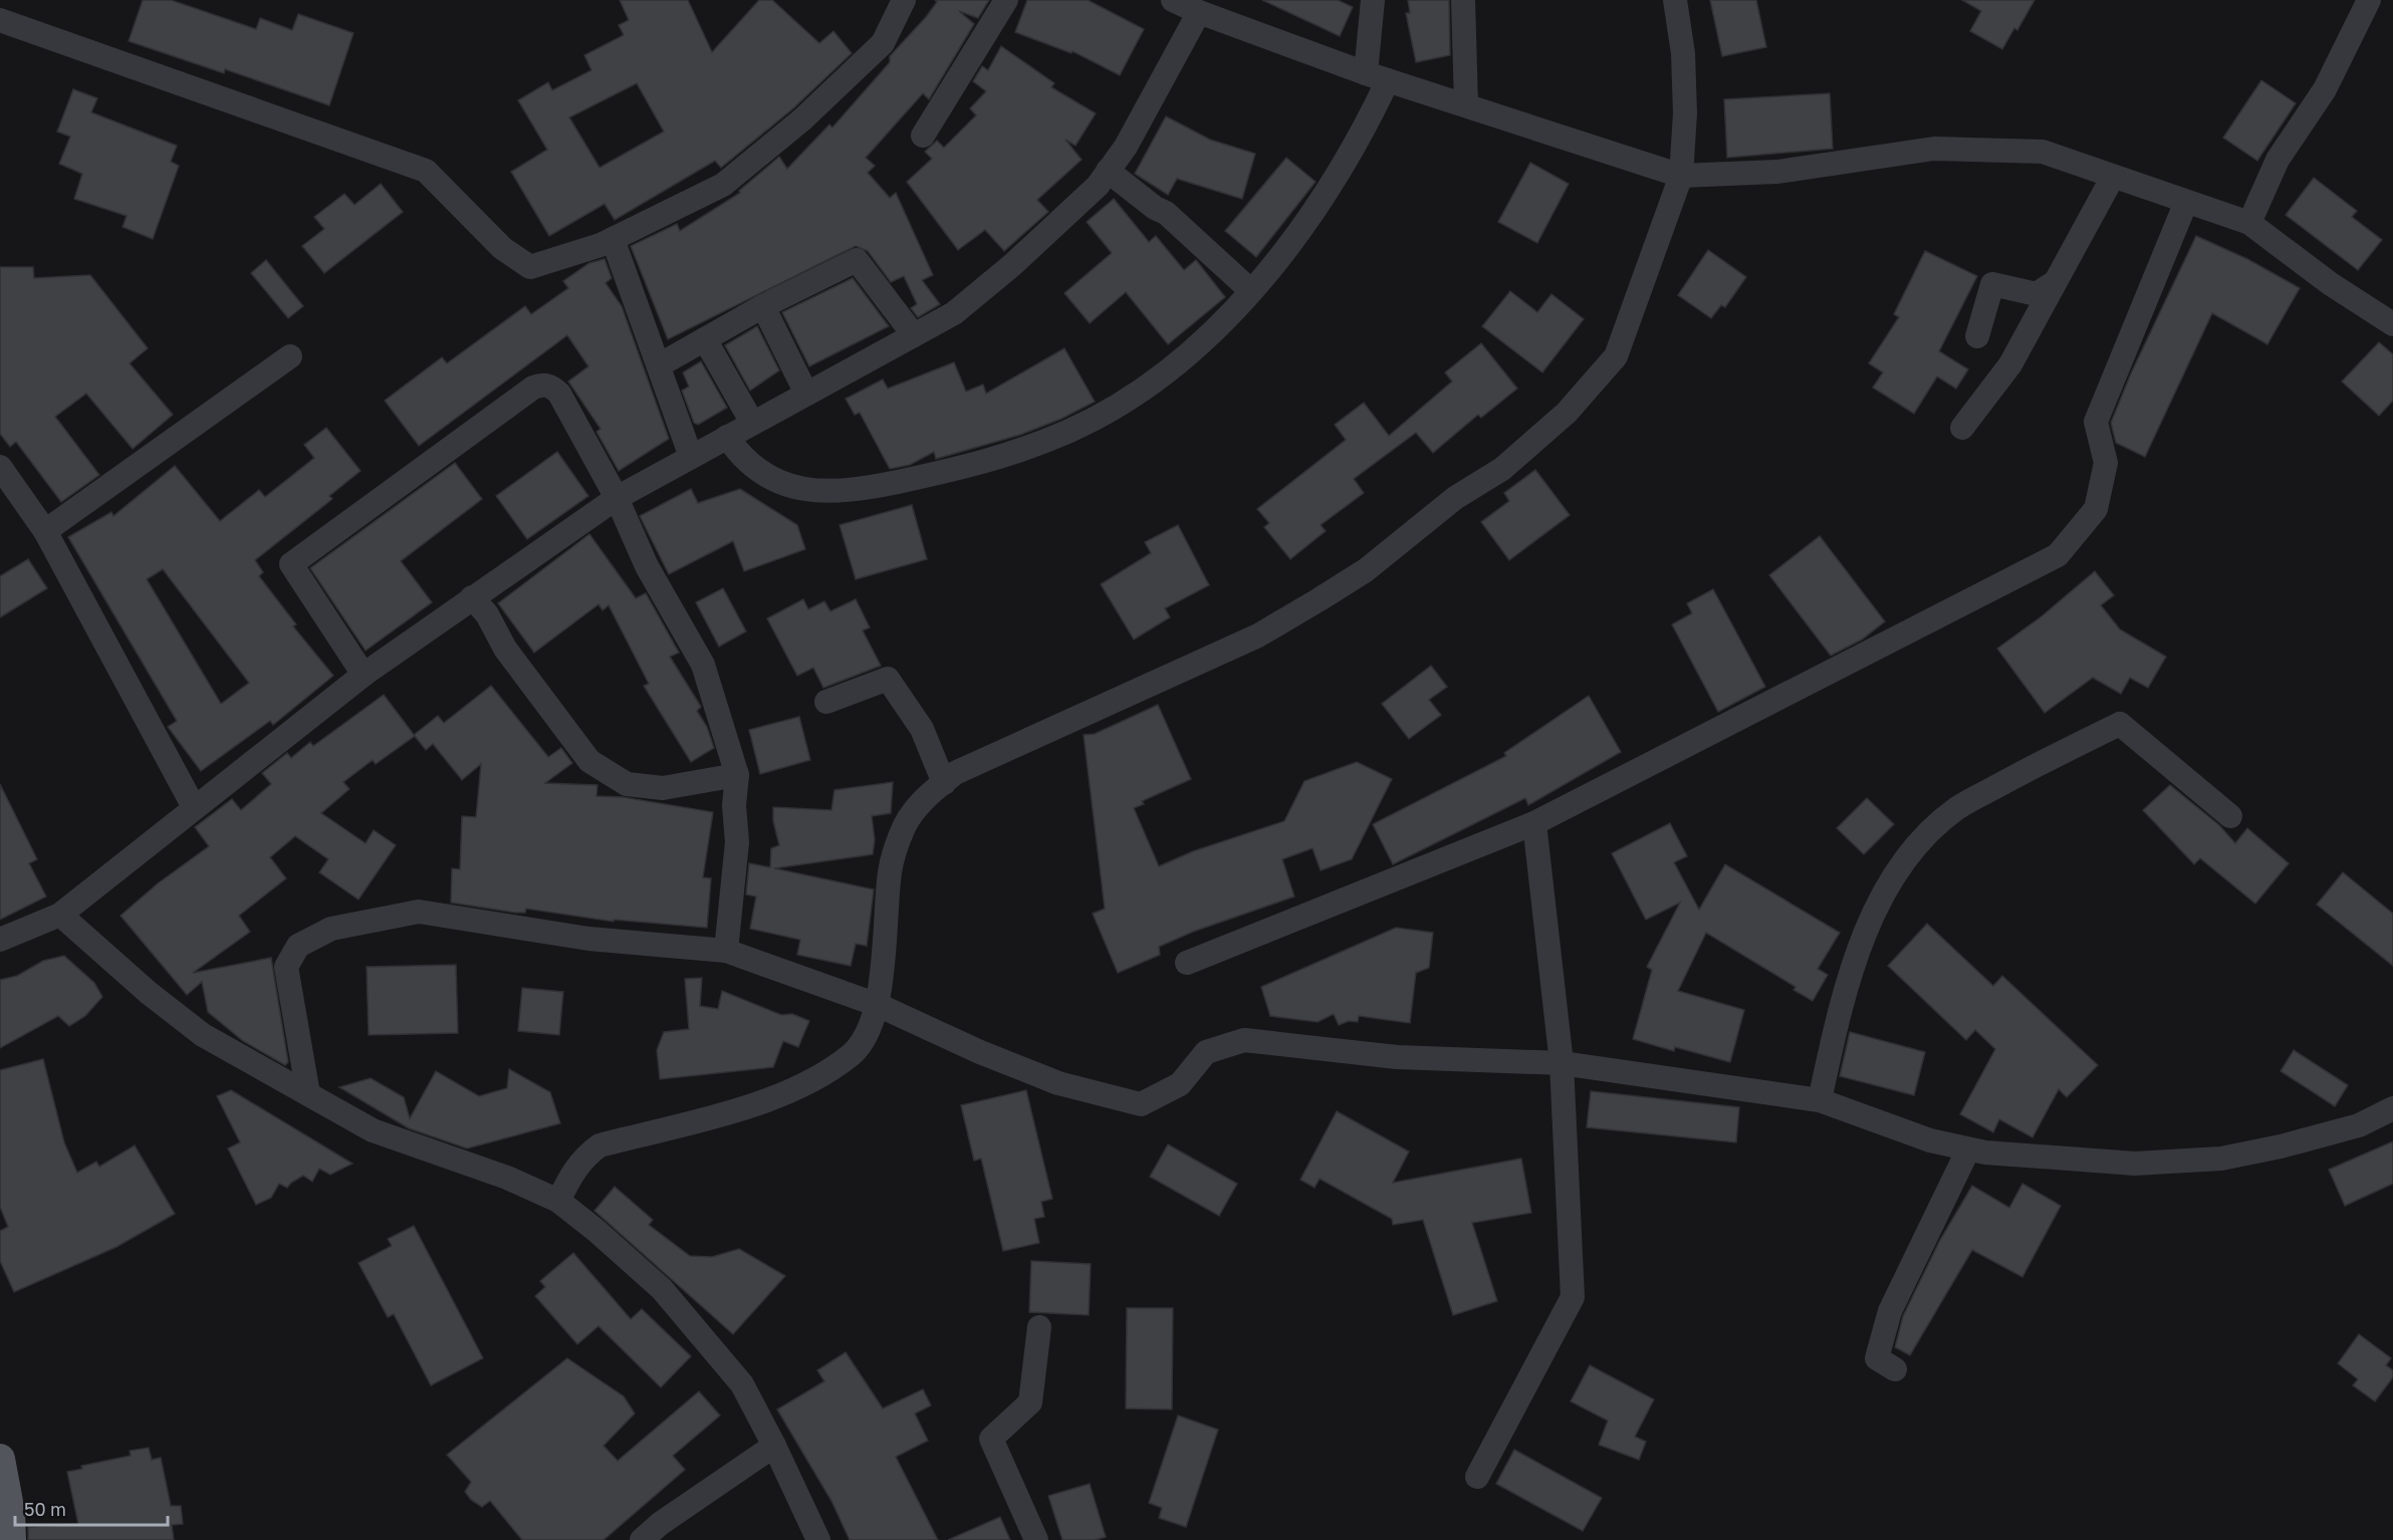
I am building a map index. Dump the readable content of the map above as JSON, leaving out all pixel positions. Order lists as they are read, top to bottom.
{
  "scale_bar": "50 m"
}
